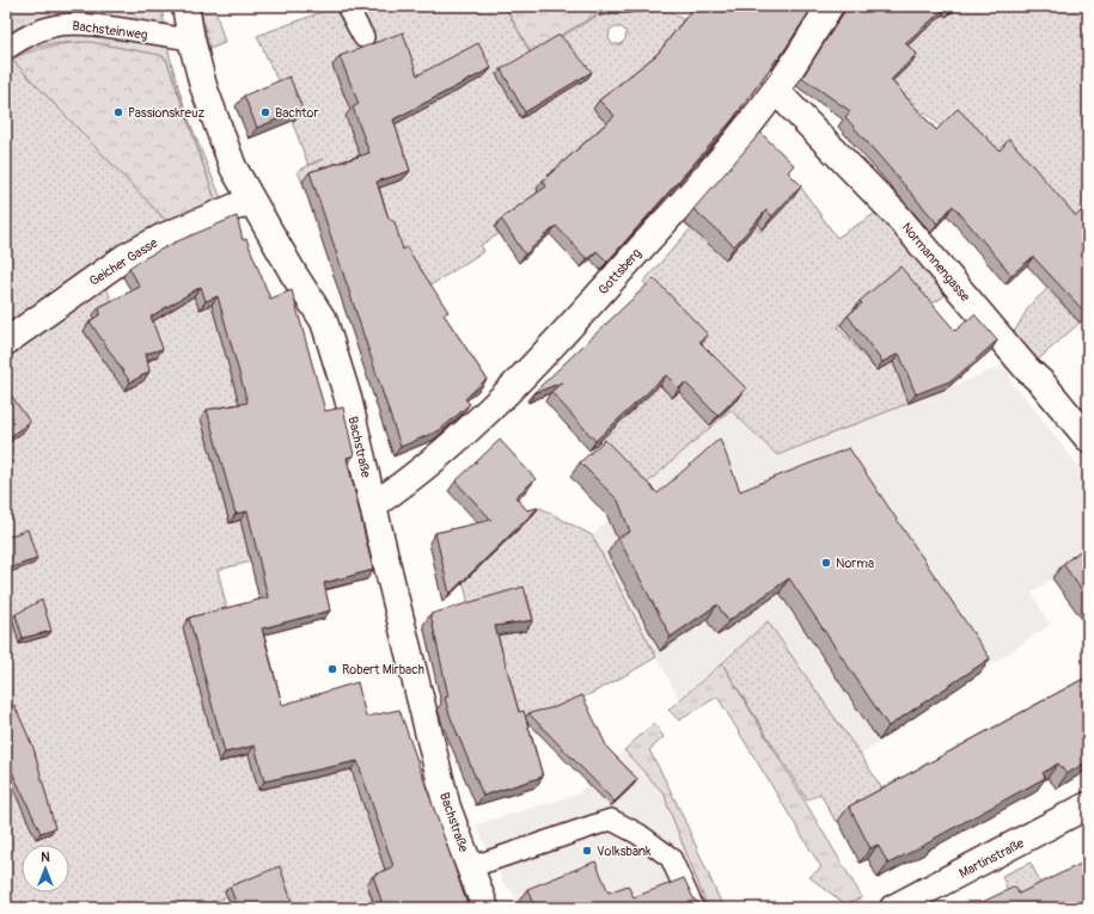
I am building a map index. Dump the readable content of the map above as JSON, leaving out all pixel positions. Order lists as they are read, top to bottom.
{
  "streets": {
    "street": [
      "Geicher Gasse",
      "Normannengasse",
      "Gottsberg",
      "Bachstraße",
      "Martinstraße"
    ],
    "lane": ["Bachsteinweg"]
  },
  "crossings": [
    ["Bachsteinweg", "Bachstraße"],
    ["Geicher Gasse", "Bachstraße"],
    ["Normannengasse", "Gottsberg"],
    ["Gottsberg", "Bachstraße"]
  ],
  "places": [
    "Passionskreuz",
    "Bachtor",
    "Norma",
    "Robert Mirbach",
    "Volksbank"
  ],
  "north": "top"
}
